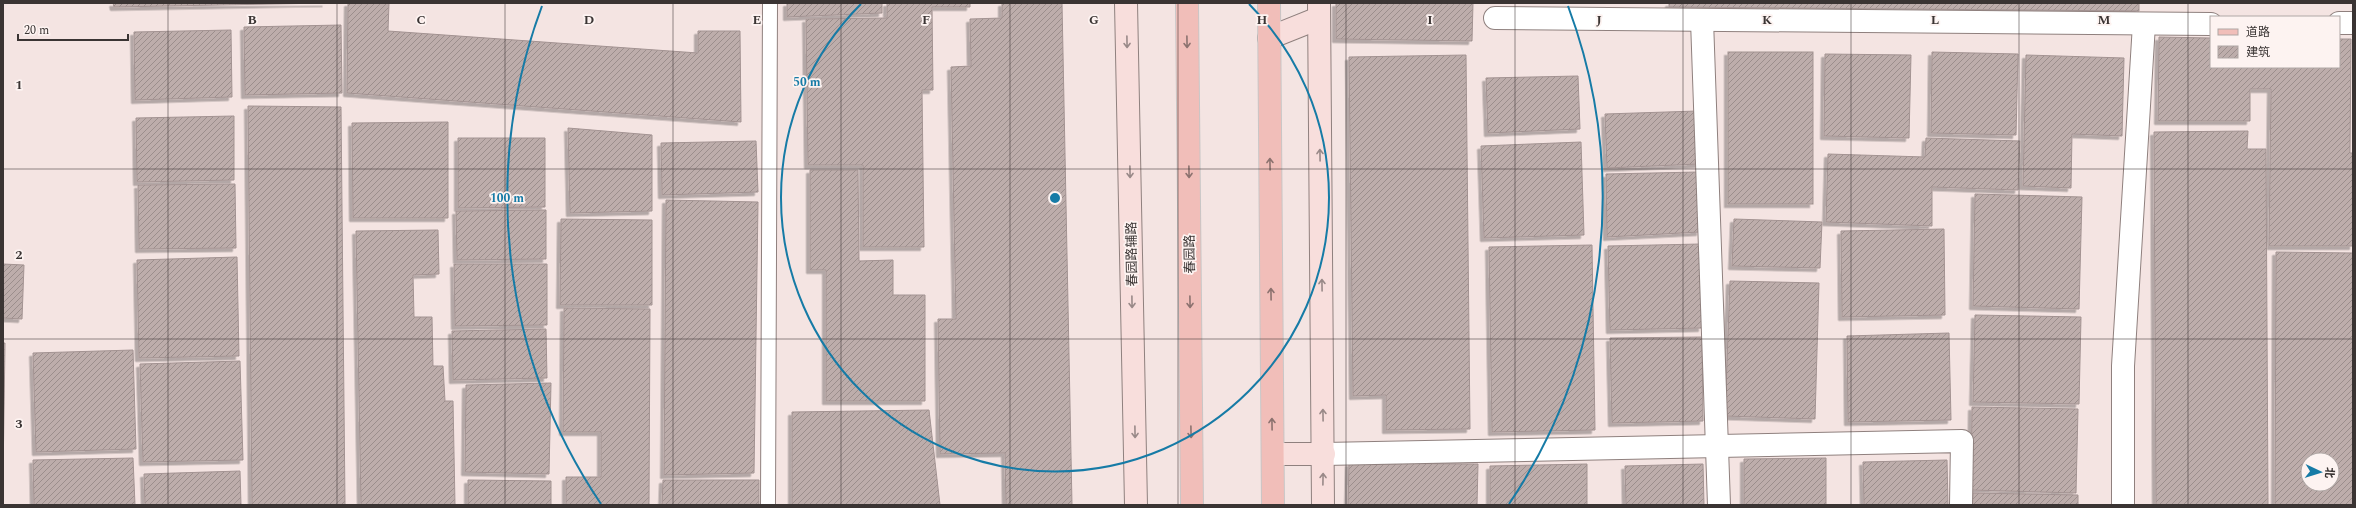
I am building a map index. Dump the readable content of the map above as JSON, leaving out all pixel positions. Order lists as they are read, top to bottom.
{
  "streets": {
    "main road": ["春园路"],
    "street": ["春园路辅路"]
  },
  "legend": ["道路", "建筑"],
  "scale_bar": "20 m",
  "north": "right",
  "grid": {
    "columns": [
      "B",
      "C",
      "D",
      "E",
      "F",
      "G",
      "H",
      "I",
      "J",
      "K",
      "L",
      "M"
    ],
    "rows": ["1", "2", "3"]
  },
  "rings": ["50 m", "100 m"]
}
